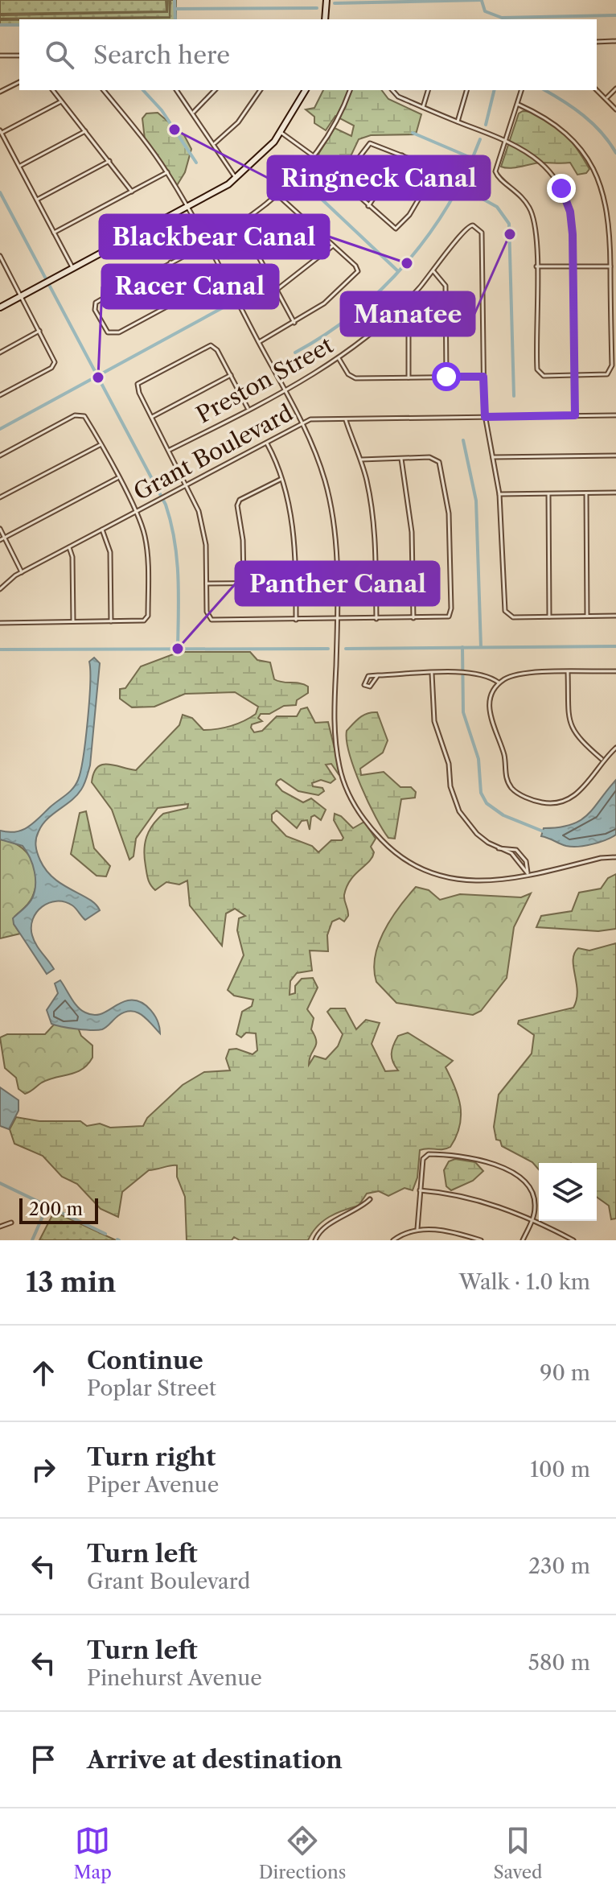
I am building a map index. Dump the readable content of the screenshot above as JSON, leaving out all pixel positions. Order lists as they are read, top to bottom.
{
  "streets": {
    "street": ["Preston Street", "Grant Boulevard"]
  },
  "places": [
    "Ringneck Canal",
    "Manatee",
    "Blackbear Canal",
    "Racer Canal",
    "Panther Canal"
  ],
  "scale_bar": "200 m",
  "page": {
    "search": "Search here",
    "scale": "200 m",
    "heading": ["13 min", "Walk · 1.0 km"],
    "list": [
      ["Continue", "Poplar Street", "90 m"],
      ["Turn right", "Piper Avenue", "100 m"],
      ["Turn left", "Grant Boulevard", "230 m"],
      ["Turn left", "Pinehurst Avenue", "580 m"],
      "Arrive at destination"
    ],
    "nav": ["Map", "Directions", "Saved"]
  }
}
